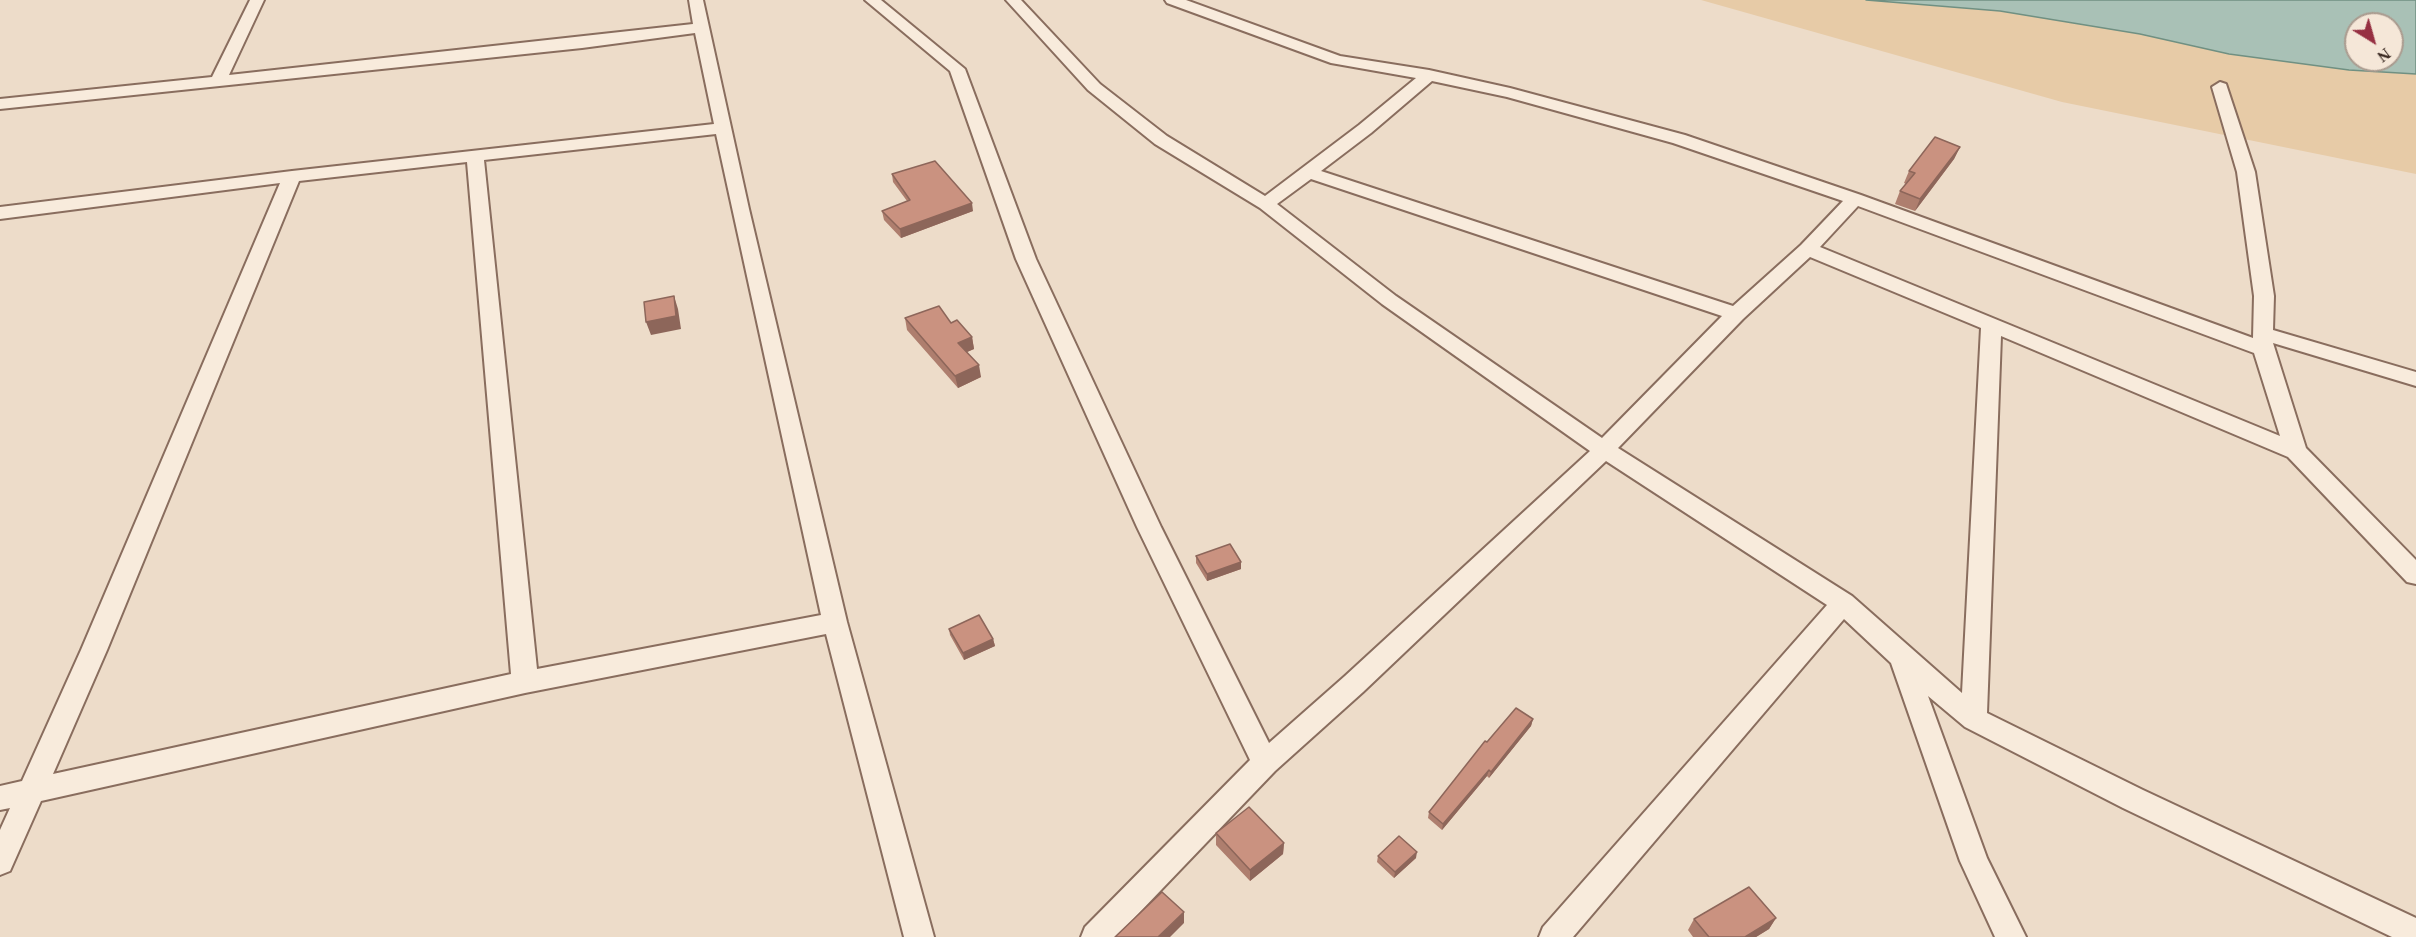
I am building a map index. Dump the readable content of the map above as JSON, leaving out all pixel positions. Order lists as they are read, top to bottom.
{
  "north": "bottom right"
}
